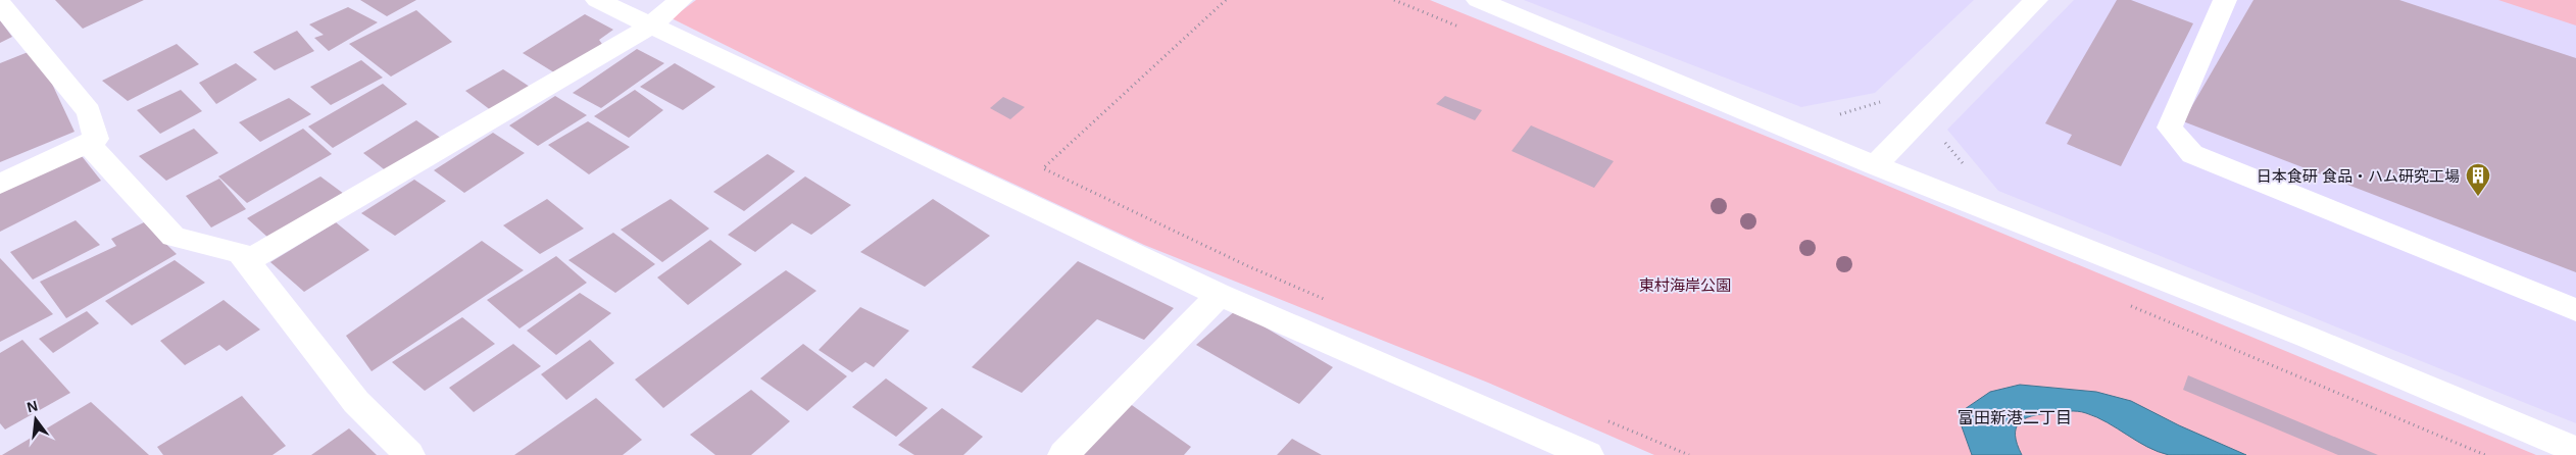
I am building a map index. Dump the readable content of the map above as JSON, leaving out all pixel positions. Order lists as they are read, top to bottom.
{
  "districts": ["富田新港二丁目"],
  "parks": ["東村海岸公園"],
  "places": {
    "building": ["日本食研 食品・ハム研究工場"]
  },
  "north": "top"
}
